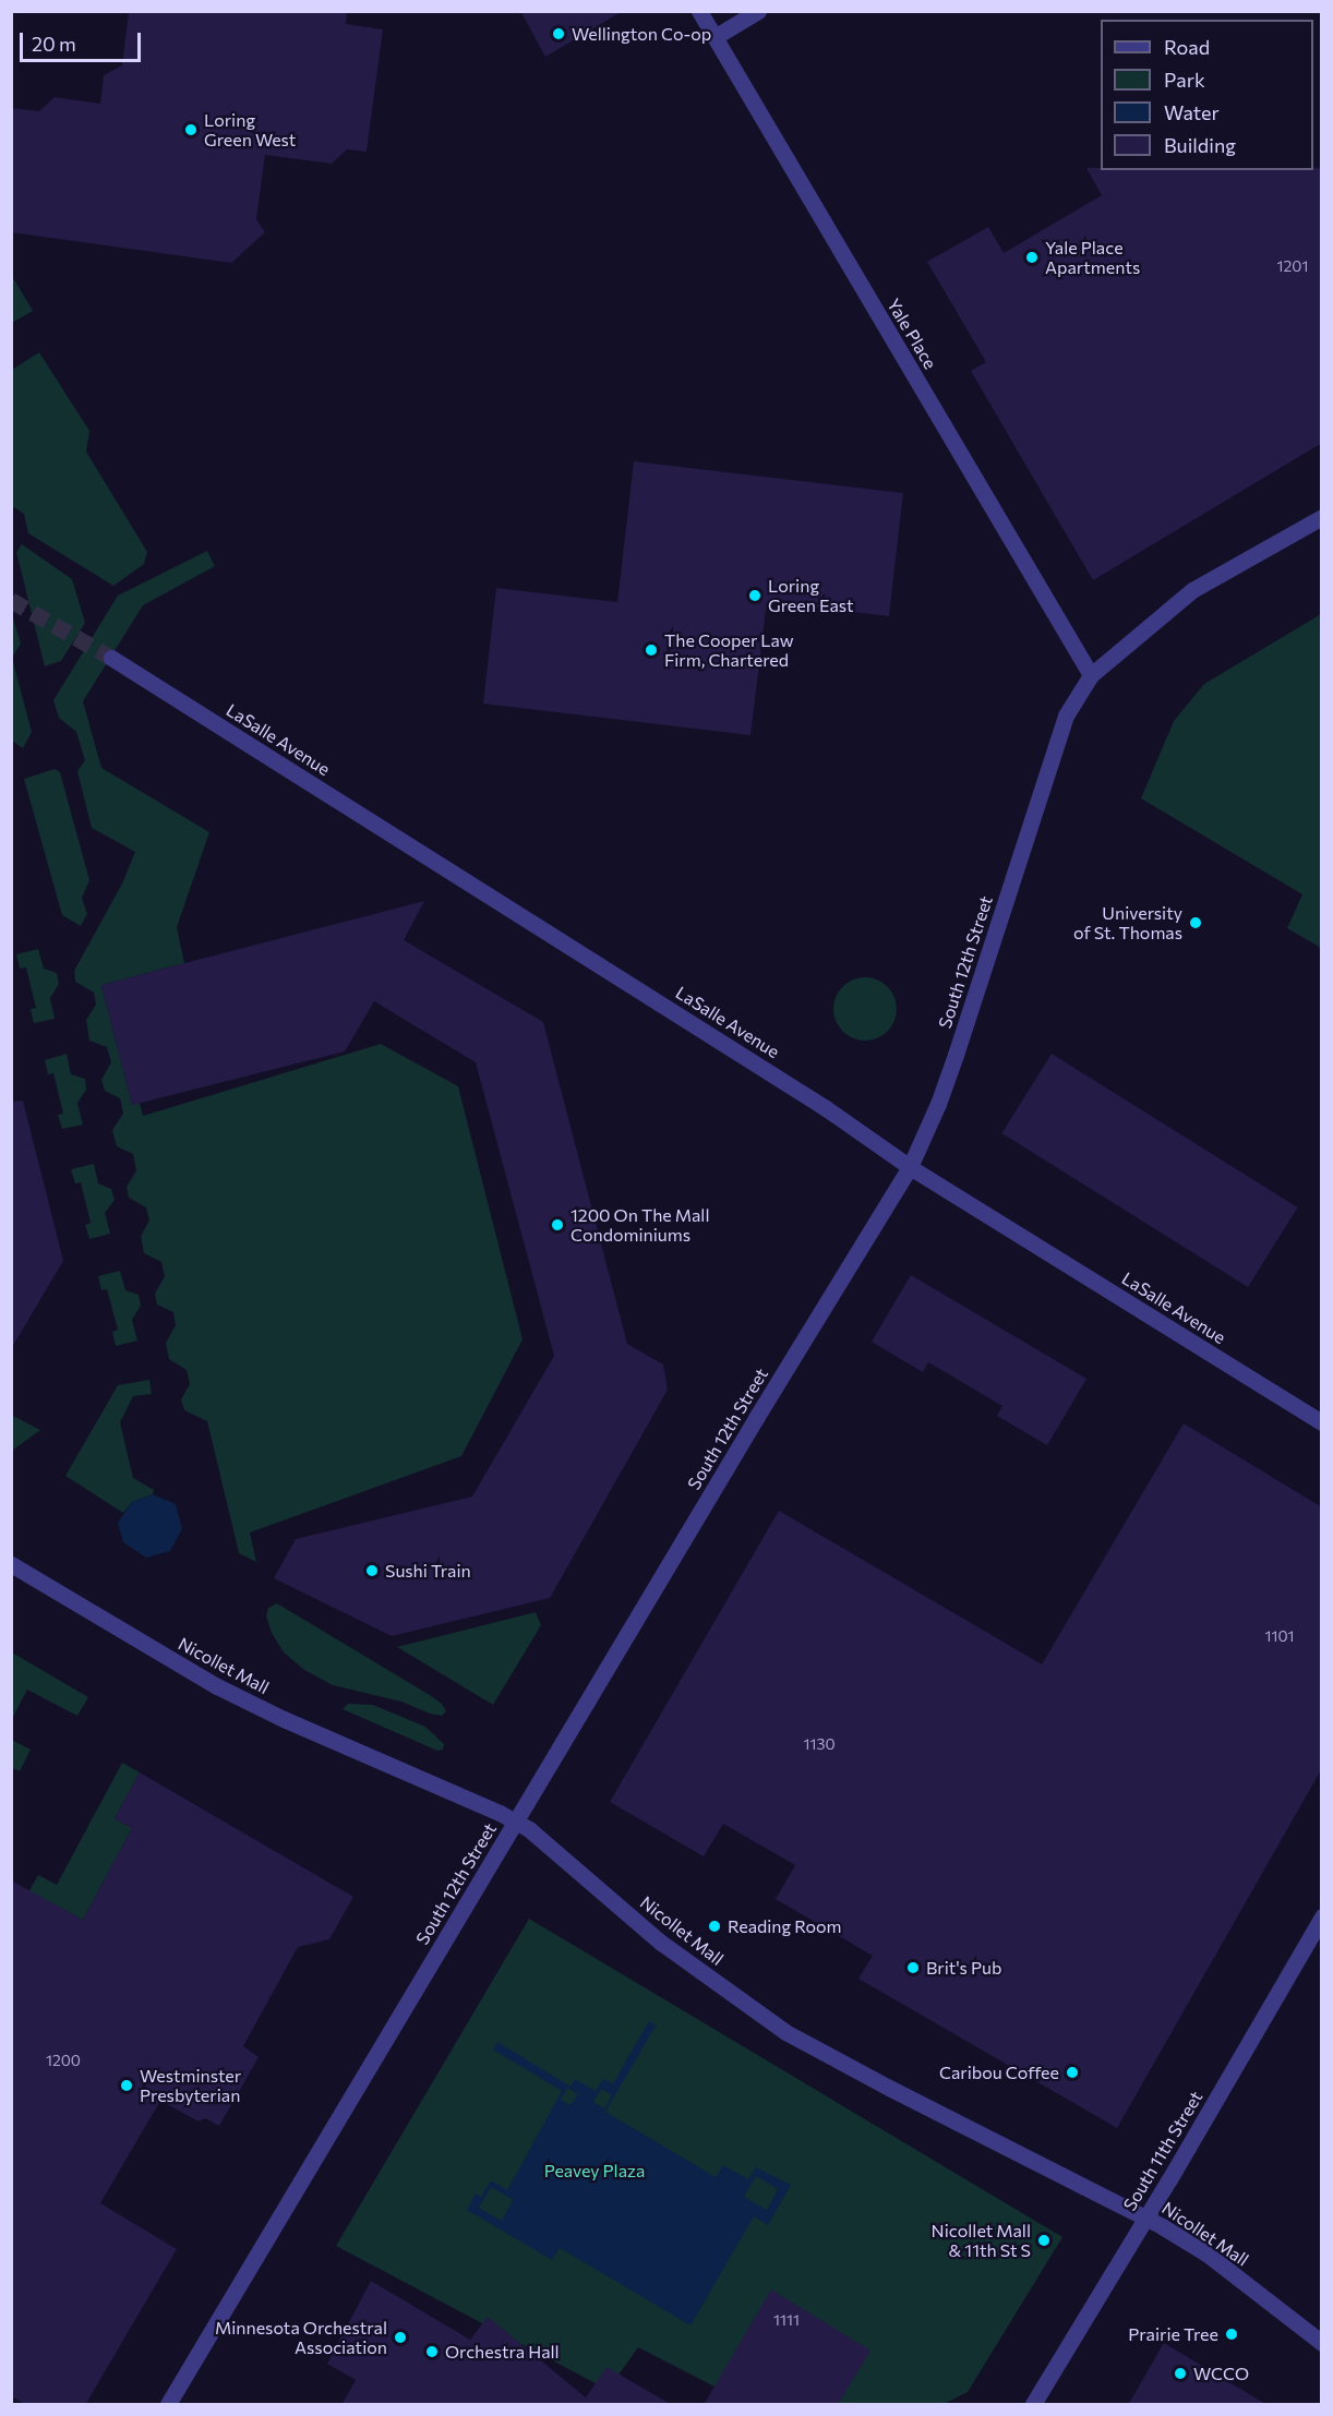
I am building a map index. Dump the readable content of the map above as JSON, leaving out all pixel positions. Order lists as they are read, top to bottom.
{
  "streets": {
    "street": [
      "Yale Place",
      "LaSalle Avenue",
      "South 12th Street",
      "Nicollet Mall",
      "South 11th Street"
    ]
  },
  "crossings": [
    ["Yale Place", "South 12th Street"],
    ["LaSalle Avenue", "South 12th Street"],
    ["South 12th Street", "Nicollet Mall"],
    ["Nicollet Mall", "South 11th Street"]
  ],
  "parks": ["Peavey Plaza"],
  "places": [
    "Wellington Co-op",
    "Loring Green West",
    "Yale Place Apartments",
    "Loring Green East",
    "The Cooper Law Firm, Chartered",
    "University of St. Thomas",
    "1200 On The Mall Condominiums",
    "Sushi Train",
    "Reading Room",
    "Brit's Pub",
    "Caribou Coffee",
    "Westminster Presbyterian",
    "Nicollet Mall & 11th St S",
    "Prairie Tree",
    "Minnesota Orchestral Association",
    "Orchestra Hall",
    "WCCO"
  ],
  "house_numbers": [
    "1201",
    "1101",
    "1130",
    "1200",
    "1111"
  ],
  "legend": [
    "Road",
    "Park",
    "Water",
    "Building"
  ],
  "scale_bar": "20 m"
}
